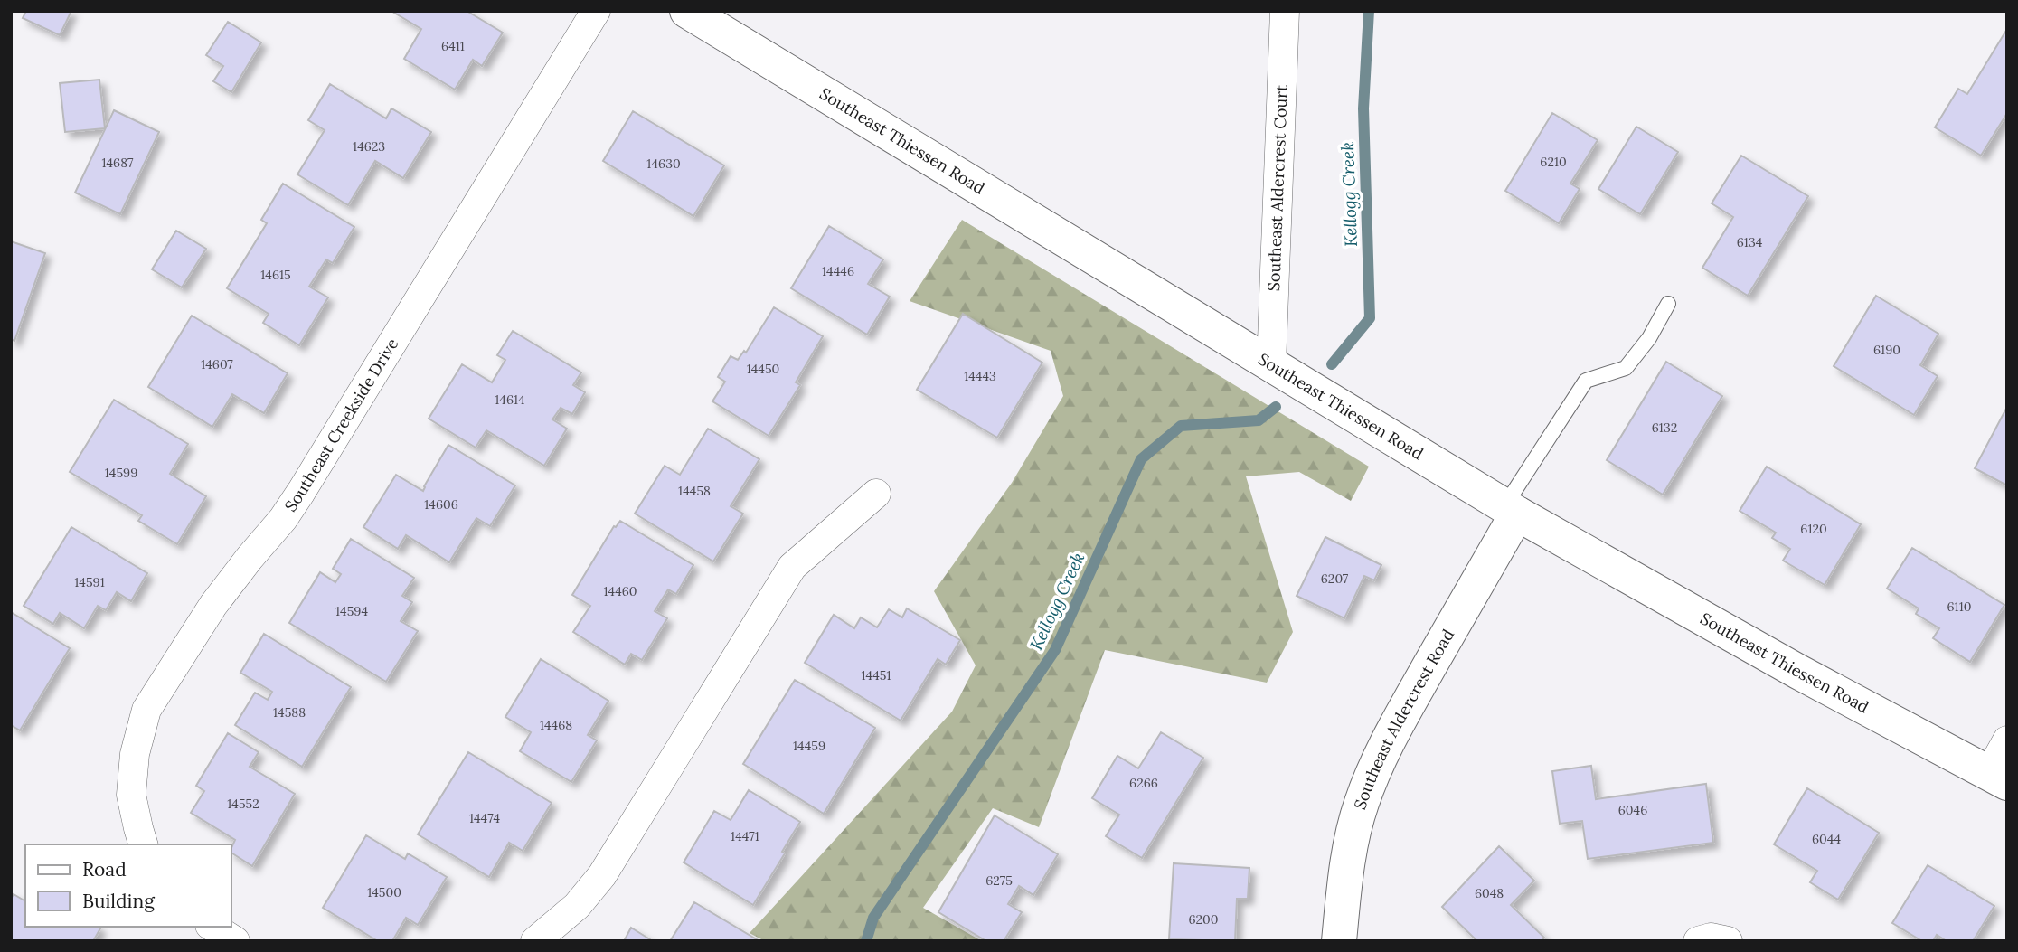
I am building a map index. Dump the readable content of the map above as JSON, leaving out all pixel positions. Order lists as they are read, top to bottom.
{
  "streets": {
    "main road": ["Southeast Thiessen Road", "Southeast Aldercrest Road"],
    "street": ["Southeast Aldercrest Court", "Southeast Creekside Drive"]
  },
  "crossings": [
    ["Southeast Thiessen Road", "Southeast Aldercrest Court"],
    ["Southeast Thiessen Road", "Southeast Aldercrest Road"]
  ],
  "water": ["Kellogg Creek"],
  "house_numbers": [
    "6411",
    "14623",
    "6210",
    "14687",
    "14630",
    "6134",
    "14446",
    "14615",
    "6190",
    "14607",
    "14450",
    "14443",
    "14614",
    "6132",
    "14599",
    "14458",
    "14606",
    "6120",
    "6207",
    "14591",
    "14460",
    "6110",
    "14594",
    "14451",
    "14588",
    "14468",
    "14459",
    "6266",
    "14552",
    "6046",
    "14474",
    "14471",
    "6044",
    "6275",
    "14500",
    "6048",
    "6200"
  ],
  "legend": ["Road", "Building"]
}
